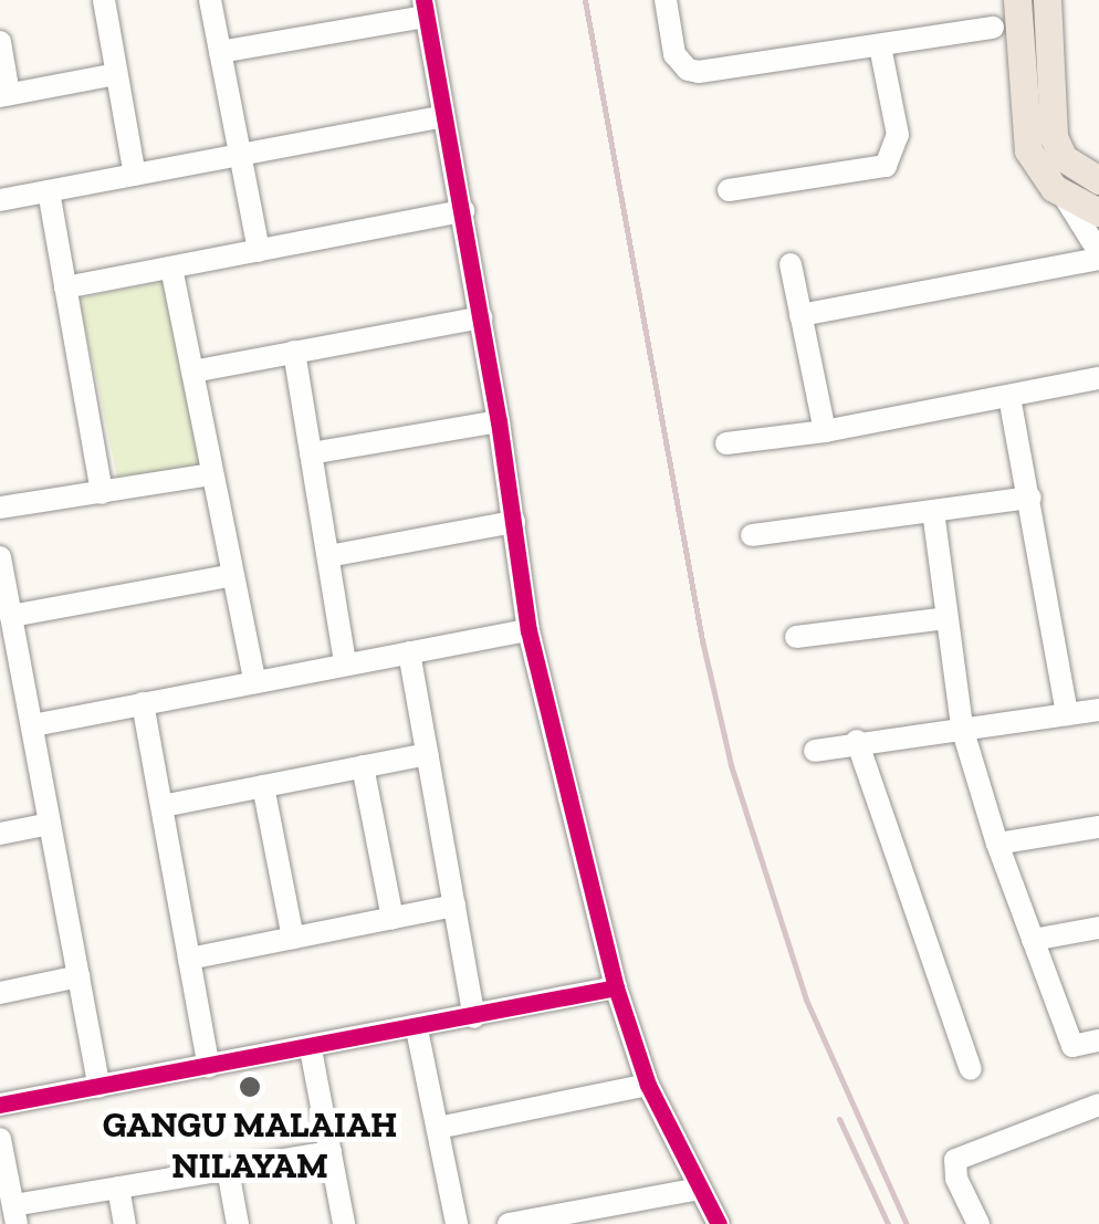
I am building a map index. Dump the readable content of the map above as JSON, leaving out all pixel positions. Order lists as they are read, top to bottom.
{
  "places": ["GANGU MALAIAH NILAYAM"]
}
